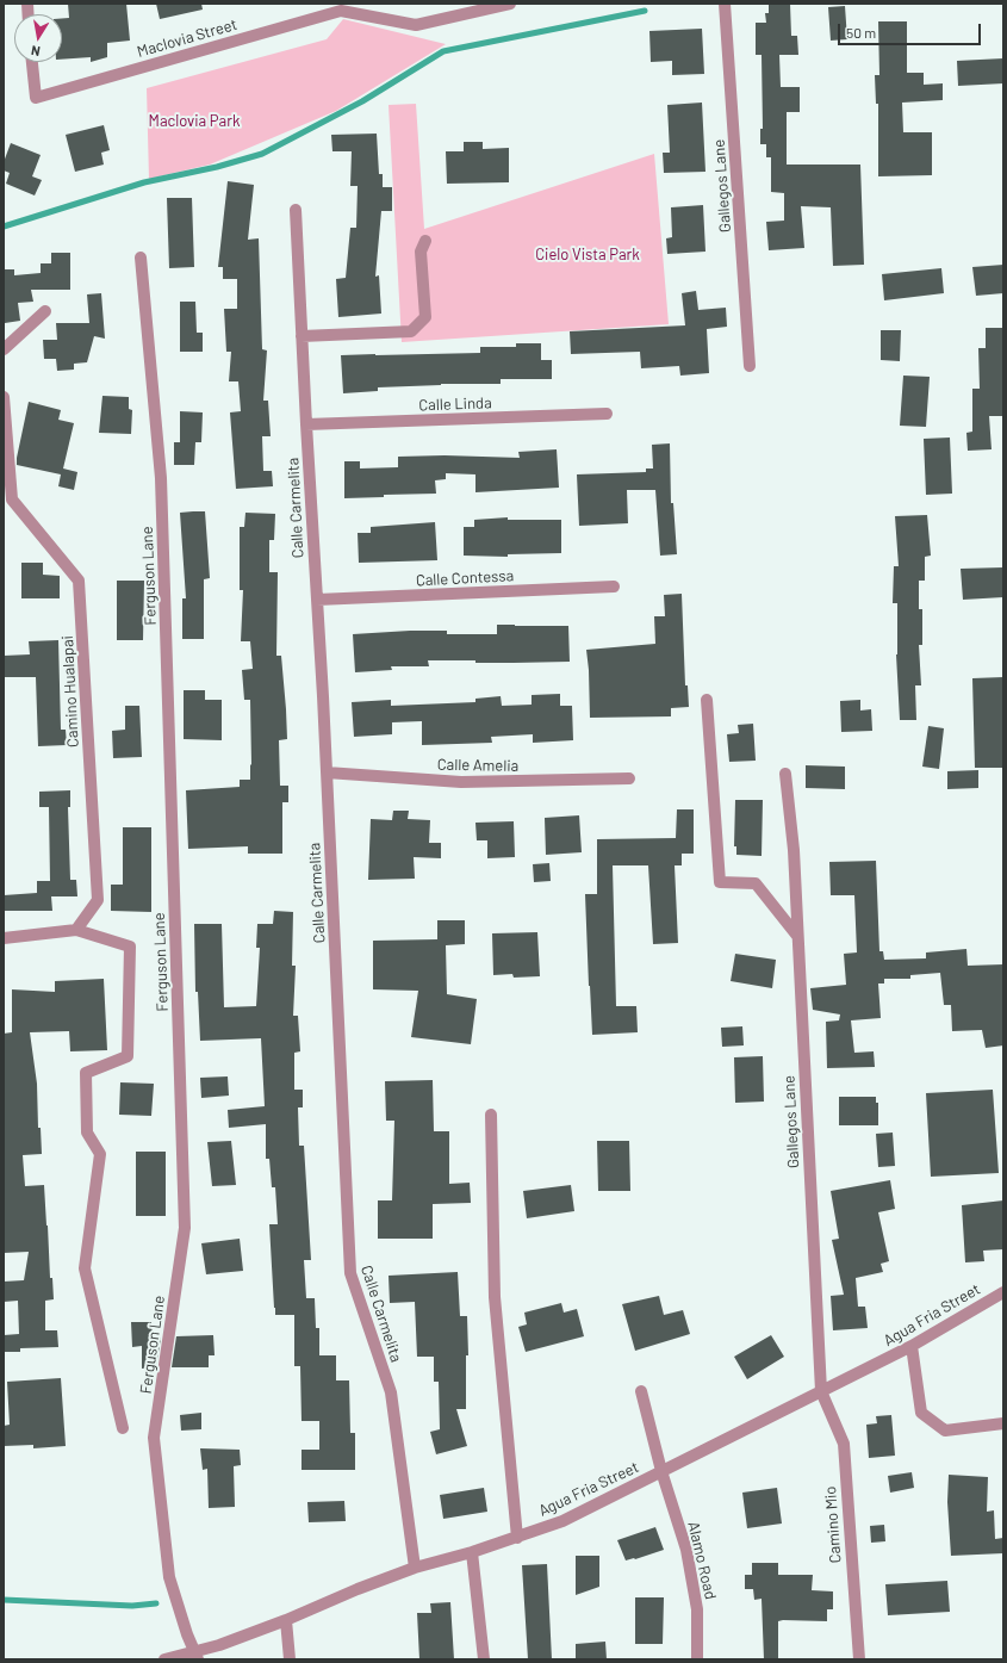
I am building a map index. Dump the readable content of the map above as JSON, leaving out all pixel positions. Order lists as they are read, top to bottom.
{
  "streets": {
    "street": [
      "Maclovia Street",
      "Gallegos Lane",
      "Calle Linda",
      "Calle Carmelita",
      "Ferguson Lane",
      "Calle Contessa",
      "Camino Hualapai",
      "Calle Amelia",
      "Agua Fria Street",
      "Camino Mio",
      "Alamo Road"
    ]
  },
  "crossings": [
    ["Gallegos Lane", "Agua Fria Street"],
    ["Gallegos Lane", "Camino Mio"],
    ["Calle Linda", "Calle Carmelita"],
    ["Calle Carmelita", "Calle Contessa"],
    ["Calle Carmelita", "Calle Amelia"],
    ["Calle Carmelita", "Agua Fria Street"],
    ["Ferguson Lane", "Agua Fria Street"],
    ["Agua Fria Street", "Camino Mio"],
    ["Agua Fria Street", "Alamo Road"]
  ],
  "parks": ["Maclovia Park", "Cielo Vista Park"],
  "scale_bar": "50 m",
  "north": "bottom"
}
